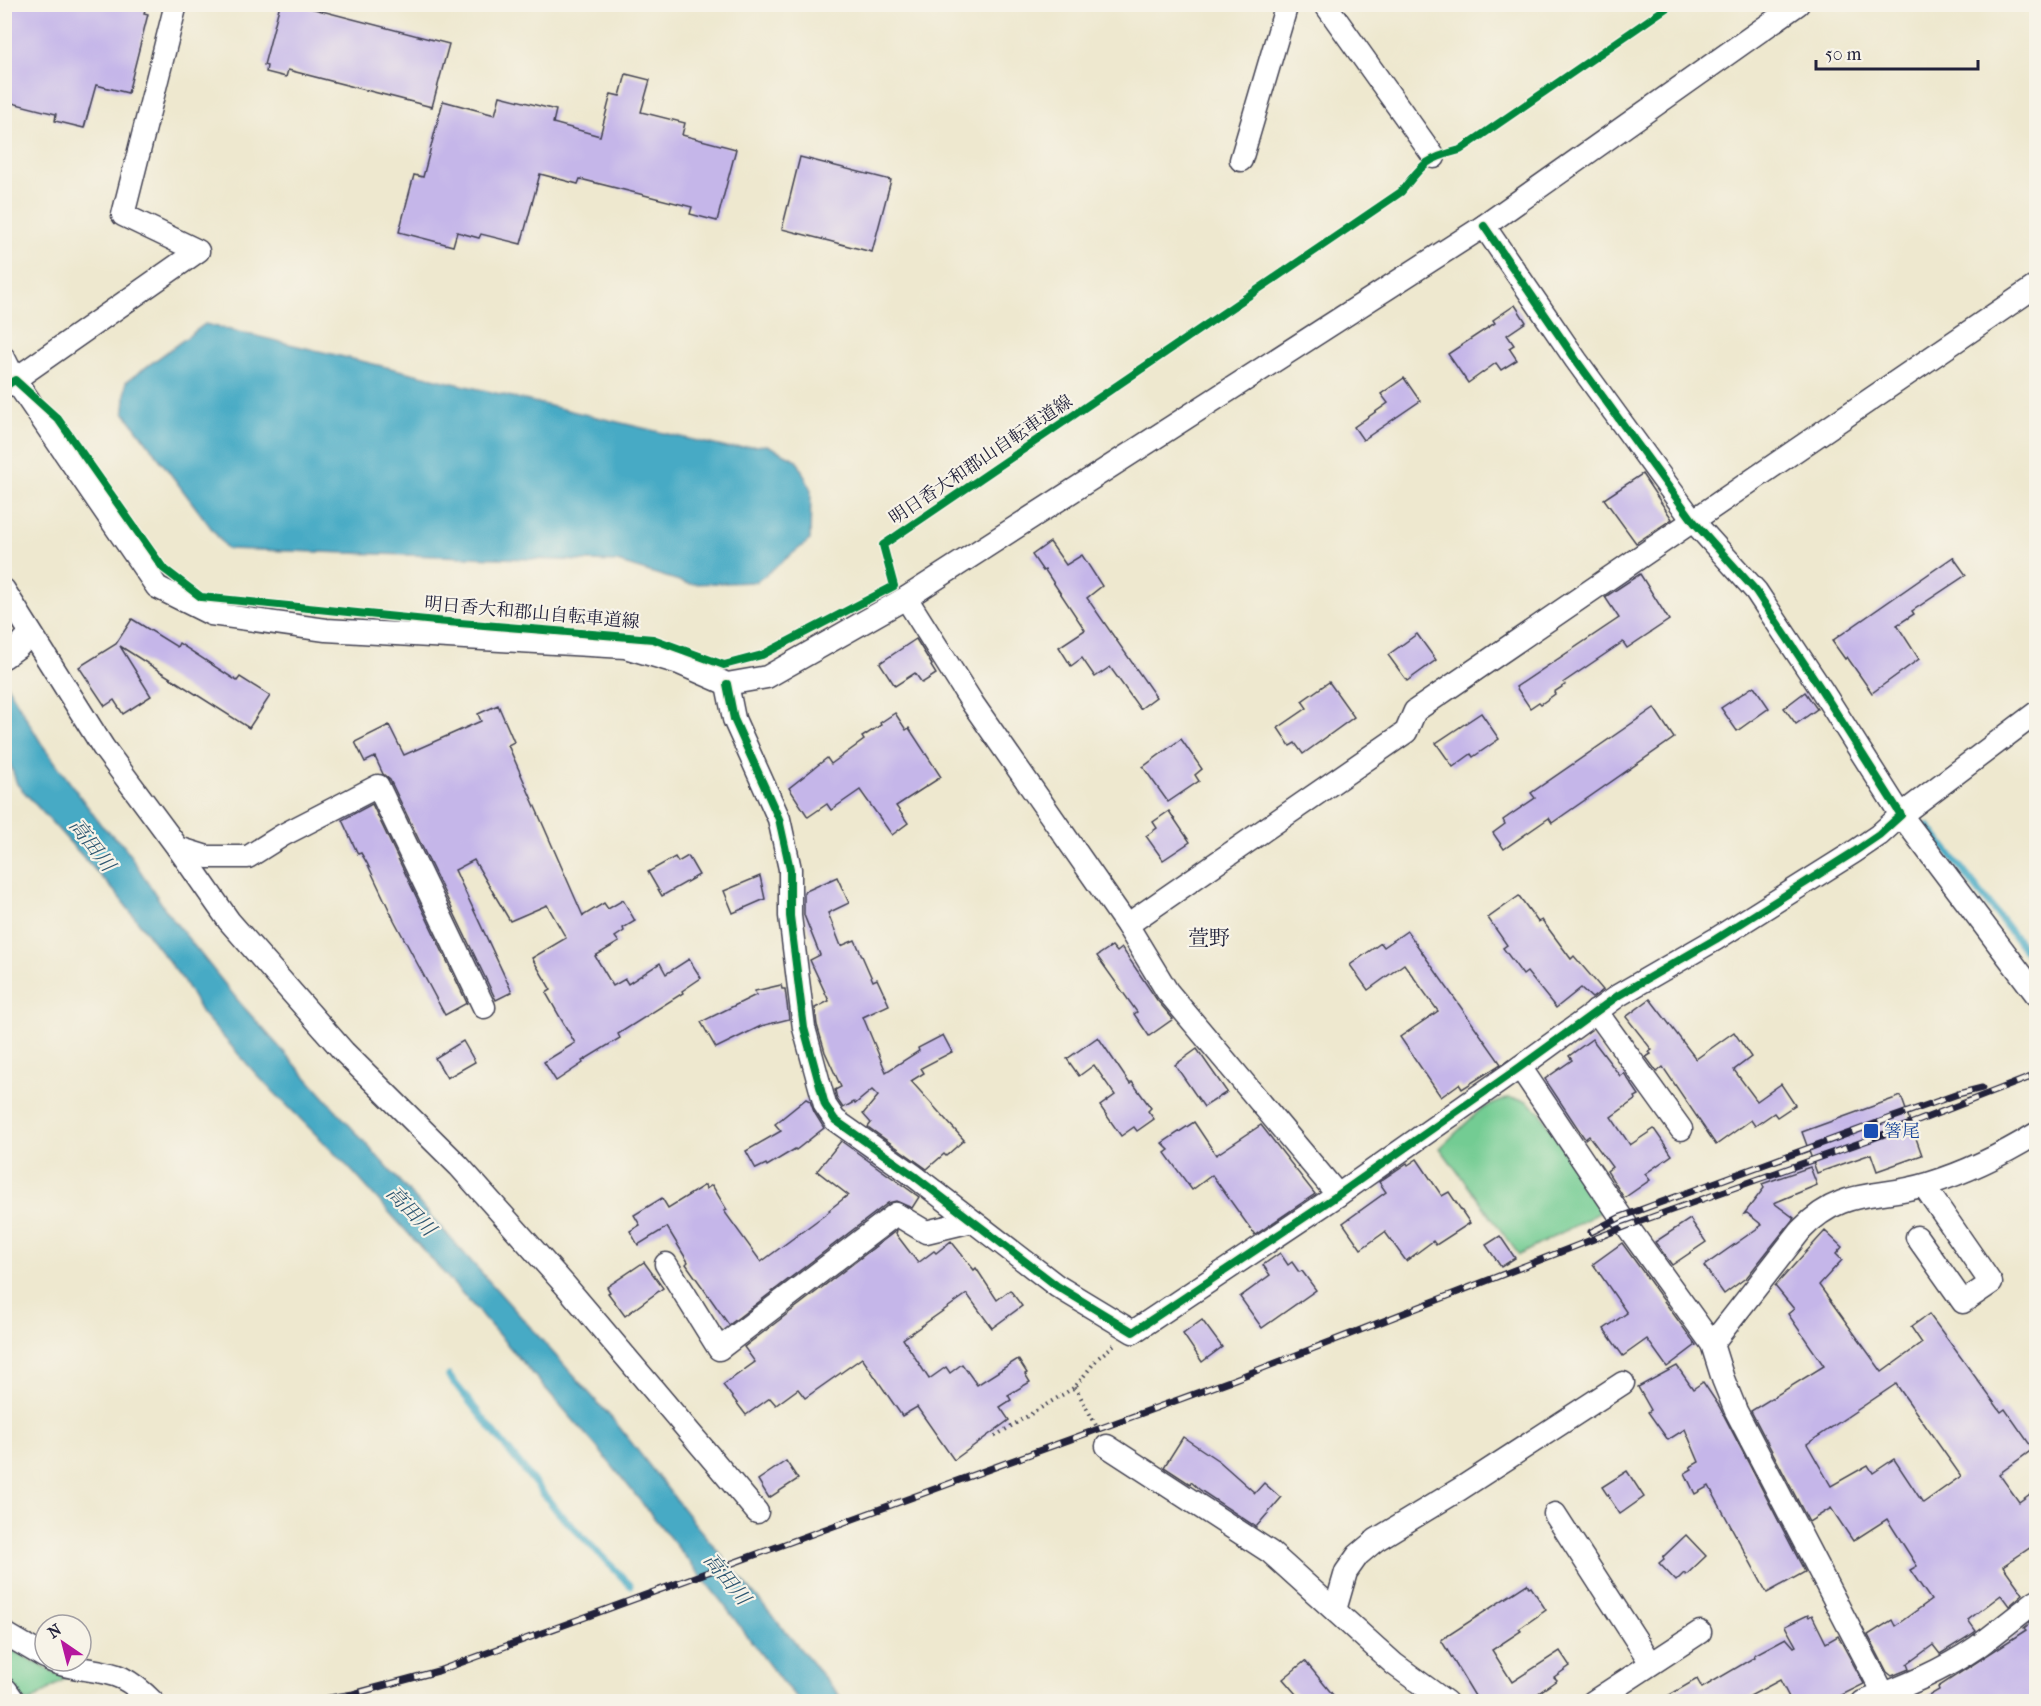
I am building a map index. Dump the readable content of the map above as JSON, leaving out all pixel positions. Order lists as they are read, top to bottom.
{
  "streets": {
    "cycle path": ["明日香大和郡山自転車道線"]
  },
  "districts": ["萱野"],
  "water": ["高田川"],
  "places": {
    "transit": ["箸尾"]
  },
  "scale_bar": "50 m",
  "north": "top left"
}
